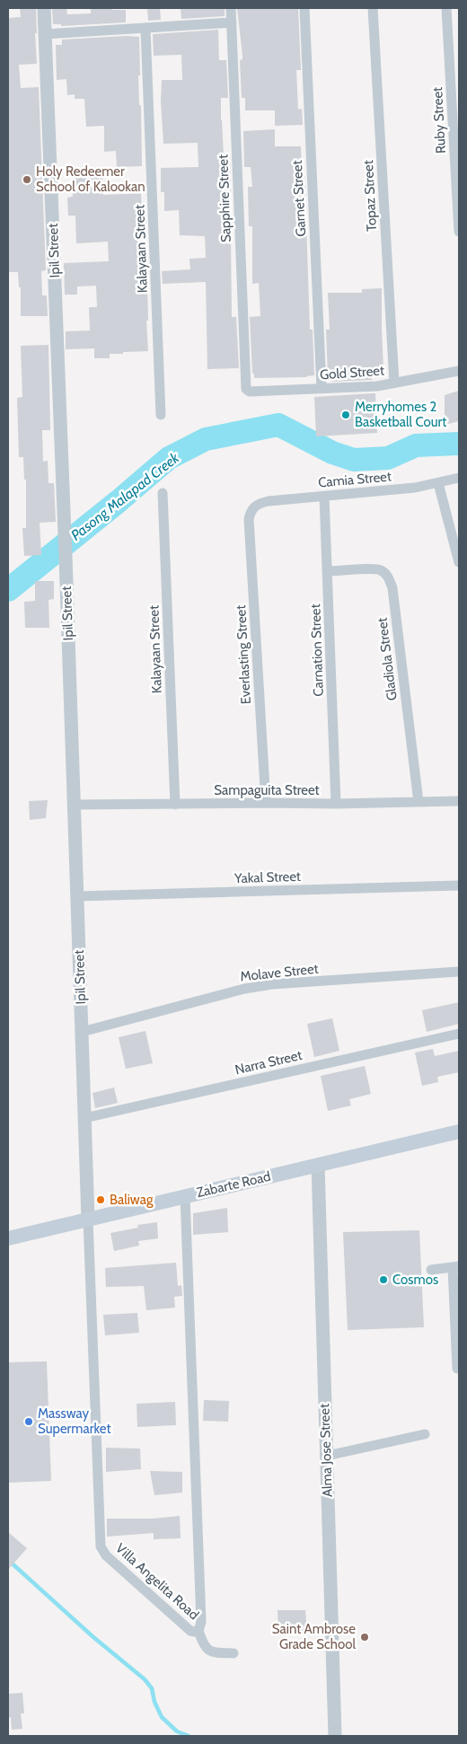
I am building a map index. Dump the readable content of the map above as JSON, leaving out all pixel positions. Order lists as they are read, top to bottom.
{
  "streets": {
    "main road": ["Zabarte Road"],
    "street": [
      "Ruby Street",
      "Topaz Street",
      "Sapphire Street",
      "Garnet Street",
      "Kalayaan Street",
      "Ipil Street",
      "Gold Street",
      "Camia Street",
      "Carnation Street",
      "Everlasting Street",
      "Gladiola Street",
      "Sampaguita Street",
      "Yakal Street",
      "Molave Street",
      "Narra Street",
      "Alma Jose Street",
      "Villa Angelita Road"
    ]
  },
  "crossings": [
    ["Topaz Street", "Gold Street"],
    ["Sapphire Street", "Gold Street"],
    ["Garnet Street", "Gold Street"],
    ["Kalayaan Street", "Sampaguita Street"],
    ["Ipil Street", "Sampaguita Street"],
    ["Ipil Street", "Yakal Street"],
    ["Ipil Street", "Molave Street"],
    ["Ipil Street", "Narra Street"],
    ["Ipil Street", "Zabarte Road"],
    ["Ipil Street", "Villa Angelita Road"],
    ["Camia Street", "Carnation Street"],
    ["Camia Street", "Everlasting Street"],
    ["Carnation Street", "Gladiola Street"],
    ["Carnation Street", "Sampaguita Street"],
    ["Everlasting Street", "Sampaguita Street"],
    ["Gladiola Street", "Sampaguita Street"],
    ["Zabarte Road", "Alma Jose Street"],
    ["Zabarte Road", "Villa Angelita Road"]
  ],
  "water": ["Pasong Malapad Creek"],
  "places": [
    "Holy Redeemer School of Kalookan",
    "Merryhomes 2 Basketball Court",
    "Baliwag",
    "Cosmos",
    "Massway Supermarket",
    "Saint Ambrose Grade School"
  ]
}
